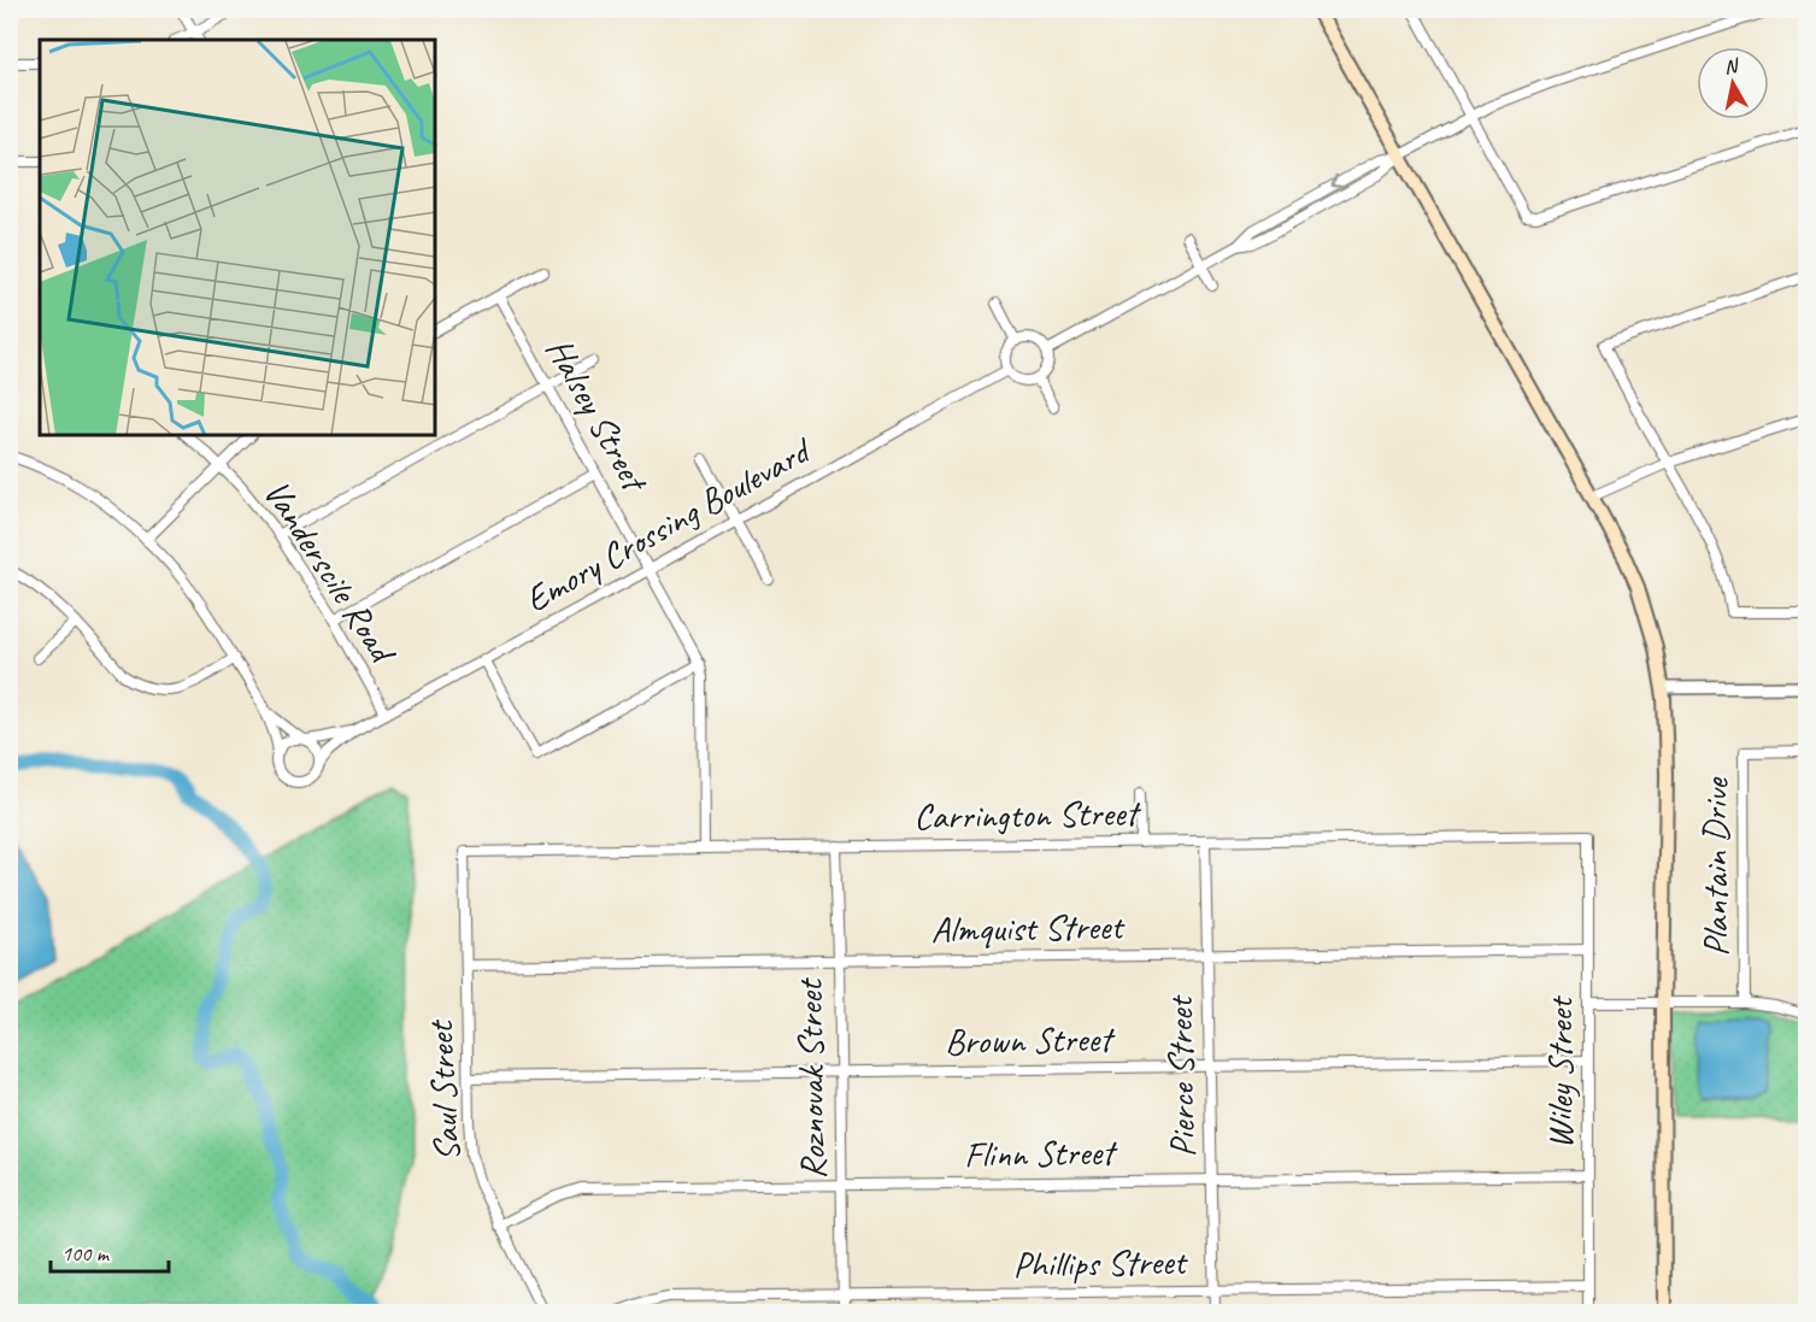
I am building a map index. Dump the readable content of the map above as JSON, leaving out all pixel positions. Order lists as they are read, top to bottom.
{
  "streets": {
    "street": [
      "Halsey Street",
      "Emory Crossing Boulevard",
      "Vanderscile Road",
      "Carrington Street",
      "Plantain Drive",
      "Almquist Street",
      "Brown Street",
      "Wiley Street",
      "Pierce Street",
      "Roznovak Street",
      "Saul Street",
      "Flinn Street",
      "Phillips Street"
    ]
  },
  "crossings": [
    ["Halsey Street", "Emory Crossing Boulevard"],
    ["Halsey Street", "Carrington Street"],
    ["Emory Crossing Boulevard", "Vanderscile Road"],
    ["Carrington Street", "Wiley Street"],
    ["Carrington Street", "Pierce Street"],
    ["Carrington Street", "Roznovak Street"],
    ["Carrington Street", "Saul Street"],
    ["Almquist Street", "Wiley Street"],
    ["Almquist Street", "Pierce Street"],
    ["Almquist Street", "Roznovak Street"],
    ["Almquist Street", "Saul Street"],
    ["Brown Street", "Wiley Street"],
    ["Brown Street", "Pierce Street"],
    ["Brown Street", "Roznovak Street"],
    ["Brown Street", "Saul Street"],
    ["Wiley Street", "Flinn Street"],
    ["Wiley Street", "Phillips Street"],
    ["Pierce Street", "Flinn Street"],
    ["Pierce Street", "Phillips Street"],
    ["Roznovak Street", "Flinn Street"],
    ["Roznovak Street", "Phillips Street"],
    ["Saul Street", "Flinn Street"]
  ],
  "scale_bar": "100 m",
  "north": "top"
}
